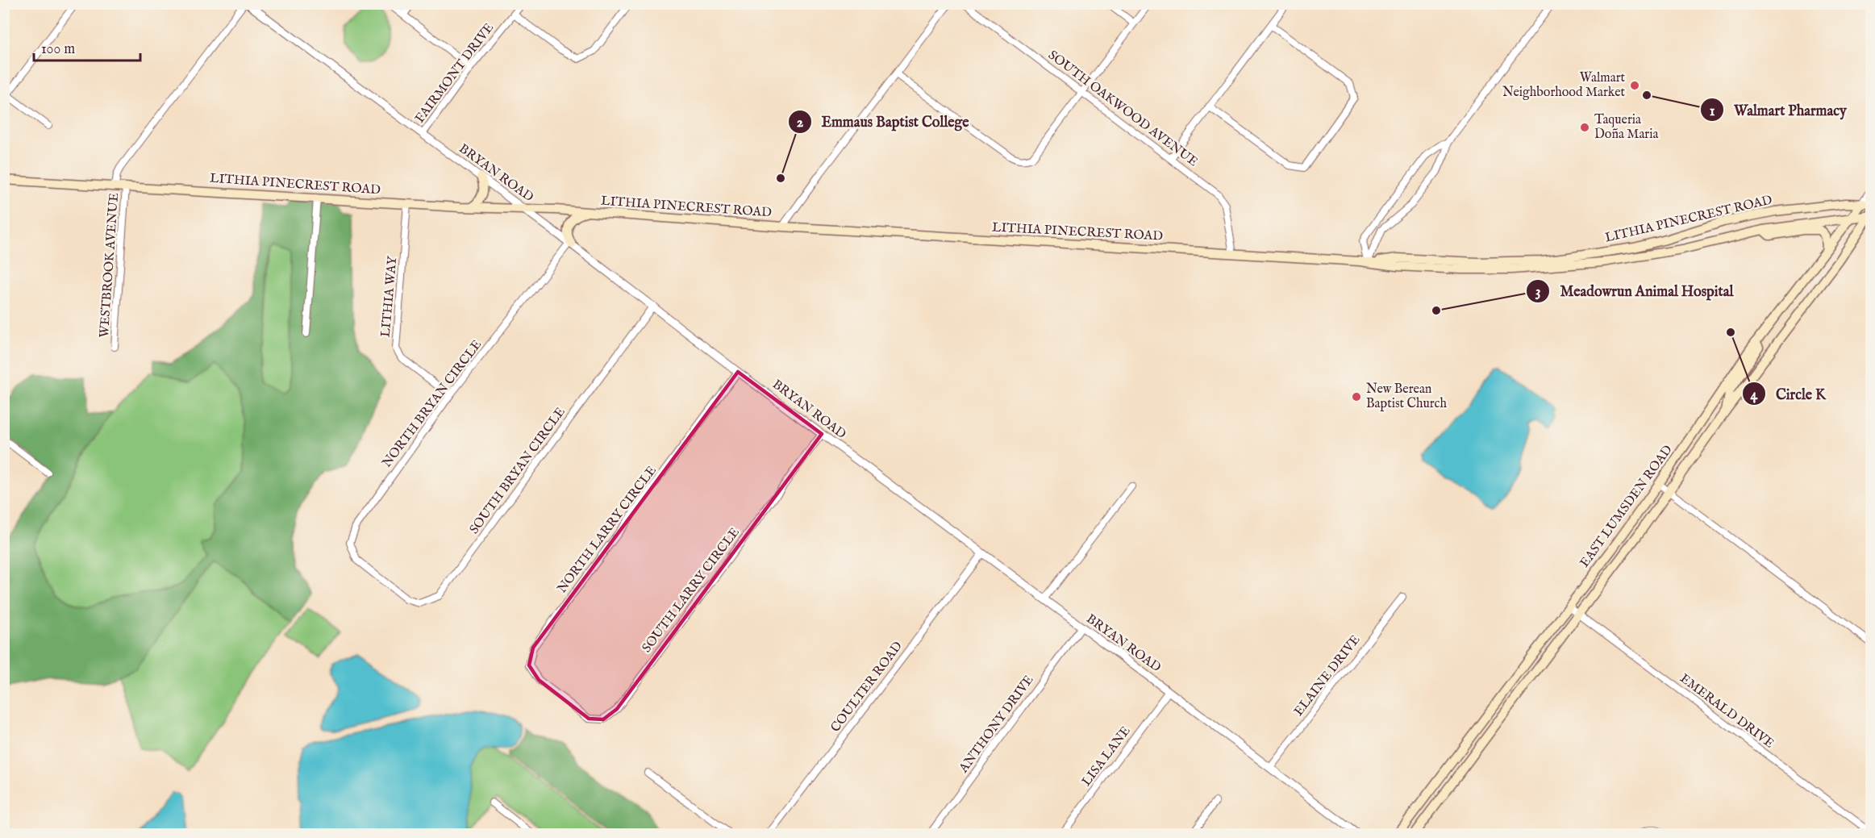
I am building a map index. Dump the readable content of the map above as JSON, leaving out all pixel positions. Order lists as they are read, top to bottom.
{
  "streets": {
    "main road": ["LITHIA PINECREST ROAD", "EAST LUMSDEN ROAD"],
    "street": [
      "FAIRMONT DRIVE",
      "SOUTH OAKWOOD AVENUE",
      "BRYAN ROAD",
      "WESTBROOK AVENUE",
      "LITHIA WAY",
      "NORTH BRYAN CIRCLE",
      "SOUTH BRYAN CIRCLE",
      "NORTH LARRY CIRCLE",
      "SOUTH LARRY CIRCLE",
      "ELAINE DRIVE",
      "COULTER ROAD",
      "EMERALD DRIVE",
      "ANTHONY DRIVE",
      "LISA LANE"
    ]
  },
  "crossings": [
    ["FAIRMONT DRIVE", "BRYAN ROAD"],
    ["SOUTH OAKWOOD AVENUE", "LITHIA PINECREST ROAD"],
    ["BRYAN ROAD", "LITHIA PINECREST ROAD"],
    ["BRYAN ROAD", "WESTBROOK AVENUE"],
    ["BRYAN ROAD", "NORTH BRYAN CIRCLE"],
    ["BRYAN ROAD", "SOUTH BRYAN CIRCLE"],
    ["BRYAN ROAD", "NORTH LARRY CIRCLE"],
    ["BRYAN ROAD", "SOUTH LARRY CIRCLE"],
    ["BRYAN ROAD", "ELAINE DRIVE"],
    ["BRYAN ROAD", "COULTER ROAD"],
    ["BRYAN ROAD", "ANTHONY DRIVE"],
    ["BRYAN ROAD", "LISA LANE"],
    ["LITHIA PINECREST ROAD", "WESTBROOK AVENUE"],
    ["LITHIA PINECREST ROAD", "LITHIA WAY"],
    ["LITHIA PINECREST ROAD", "EAST LUMSDEN ROAD"],
    ["LITHIA WAY", "NORTH BRYAN CIRCLE"],
    ["NORTH BRYAN CIRCLE", "SOUTH BRYAN CIRCLE"],
    ["EAST LUMSDEN ROAD", "EMERALD DRIVE"],
    ["NORTH LARRY CIRCLE", "SOUTH LARRY CIRCLE"]
  ],
  "places": [
    "Walmart Neighborhood Market",
    "Walmart Pharmacy",
    "Taqueria Doña Maria",
    "Emmaus Baptist College",
    "Meadowrun Animal Hospital",
    "Circle K",
    "New Berean Baptist Church"
  ],
  "scale_bar": "100 m"
}
